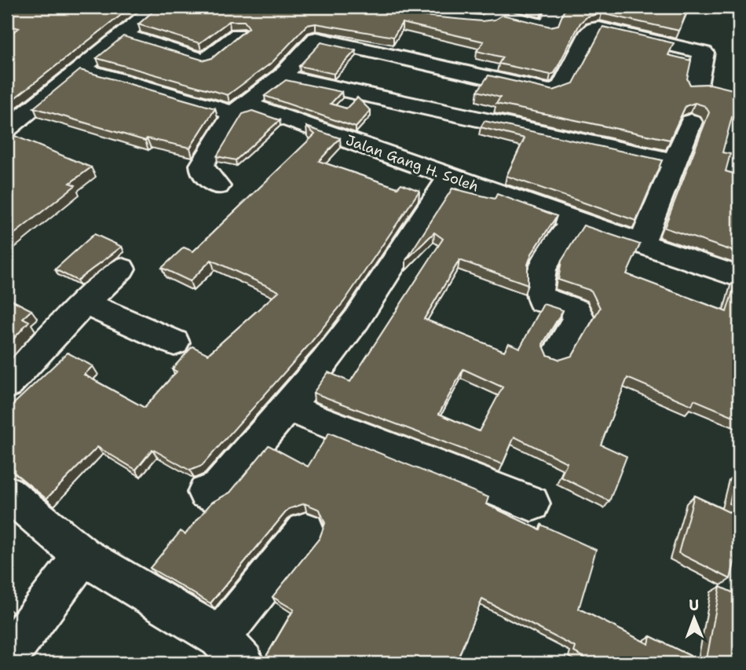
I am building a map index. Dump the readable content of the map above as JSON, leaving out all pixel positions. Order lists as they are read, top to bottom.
{
  "streets": {
    "street": ["Jalan Gang H. Soleh"]
  },
  "north": "top"
}
